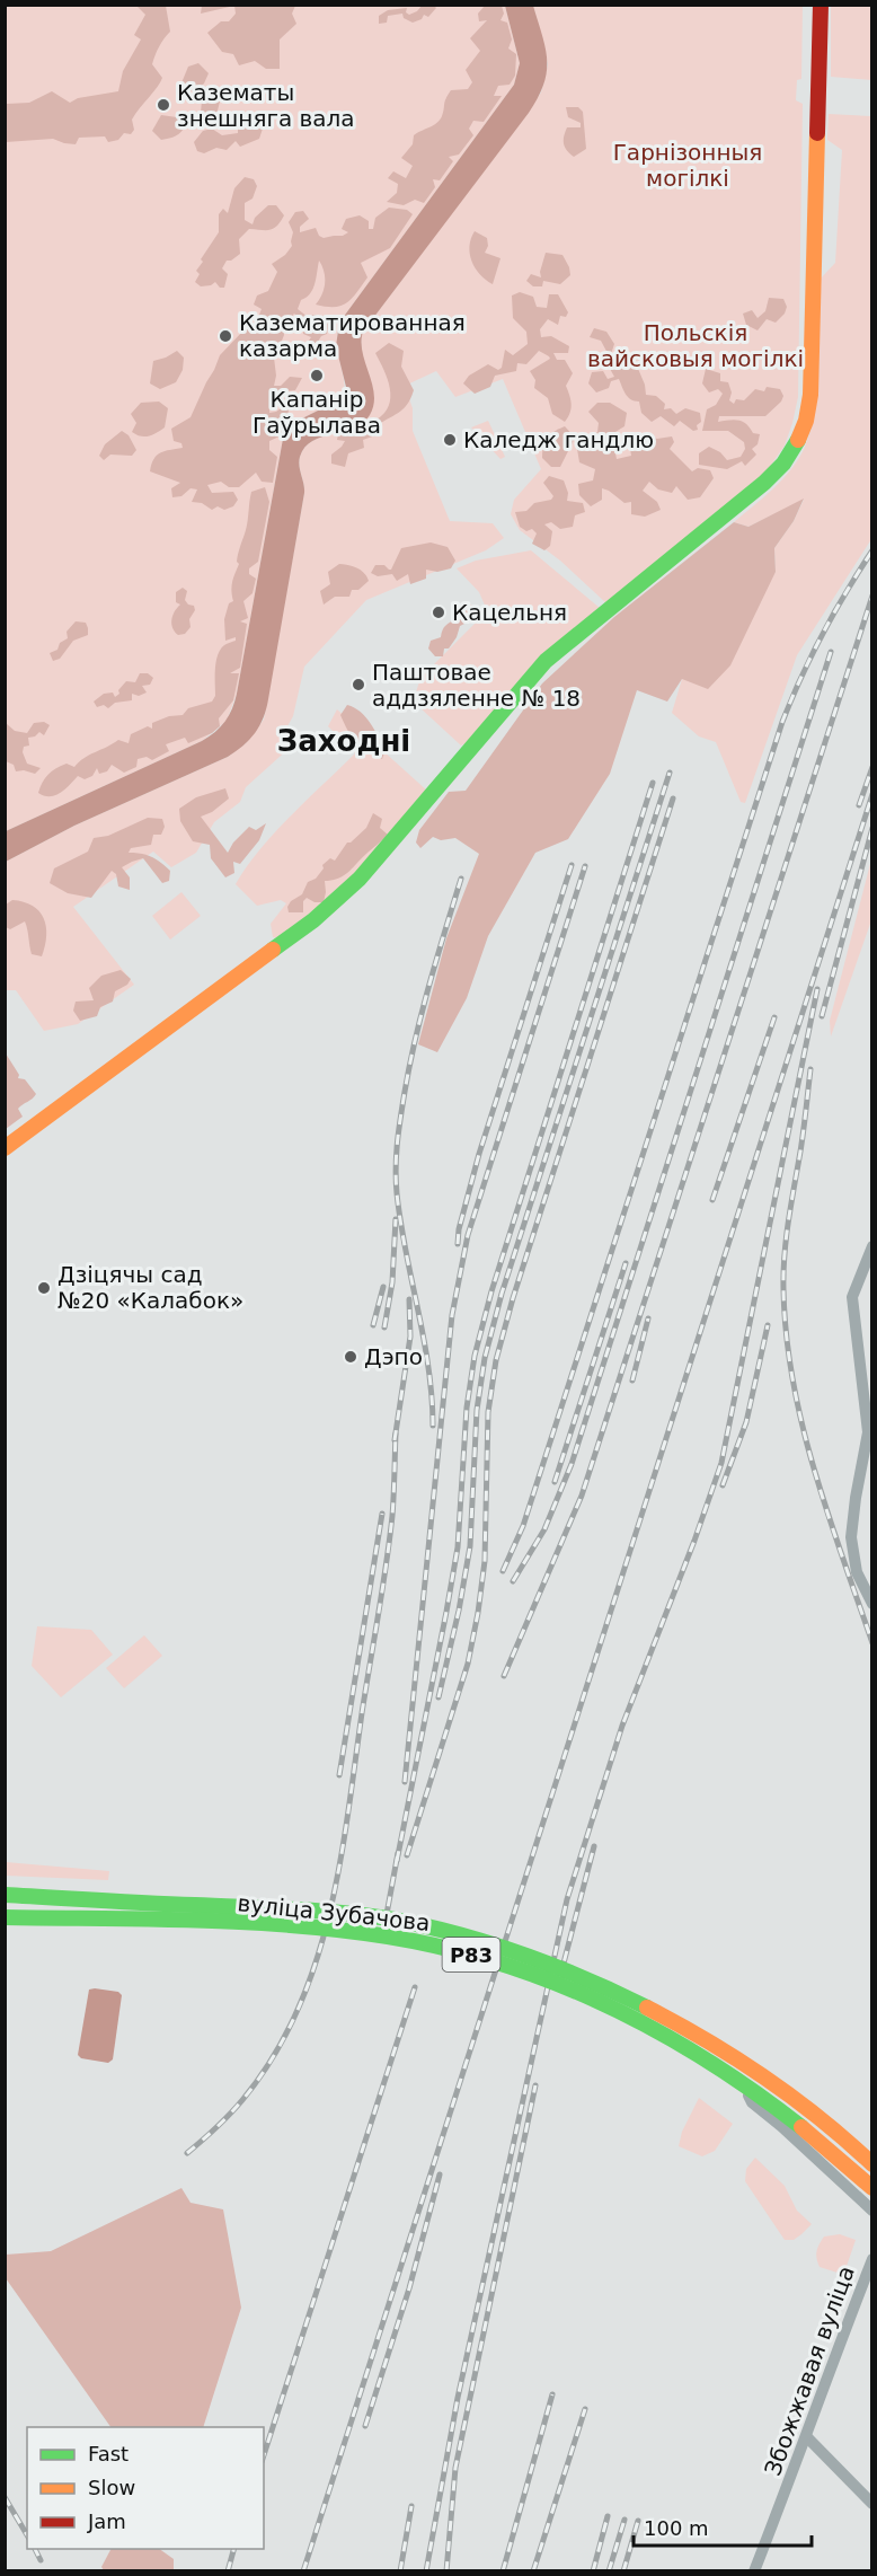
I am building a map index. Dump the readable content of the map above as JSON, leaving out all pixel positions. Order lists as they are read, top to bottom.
{
  "streets": {
    "main road": ["вуліца Зубачова", "Р83"],
    "street": ["Збожжавая вуліца"]
  },
  "districts": ["Заходні"],
  "parks": ["Гарнізонныя могілкі", "Польскія вайсковыя могілкі"],
  "places": [
    "Казематы знешняга вала",
    "Казематированная казарма",
    "Капанір Гаўрылава",
    "Каледж гандлю",
    "Кацельня",
    "Паштовае аддзяленне № 18",
    "Дзіцячы сад №20 «Калабок»",
    "Дэпо"
  ],
  "legend": ["Fast", "Slow", "Jam"],
  "scale_bar": "100 m"
}
